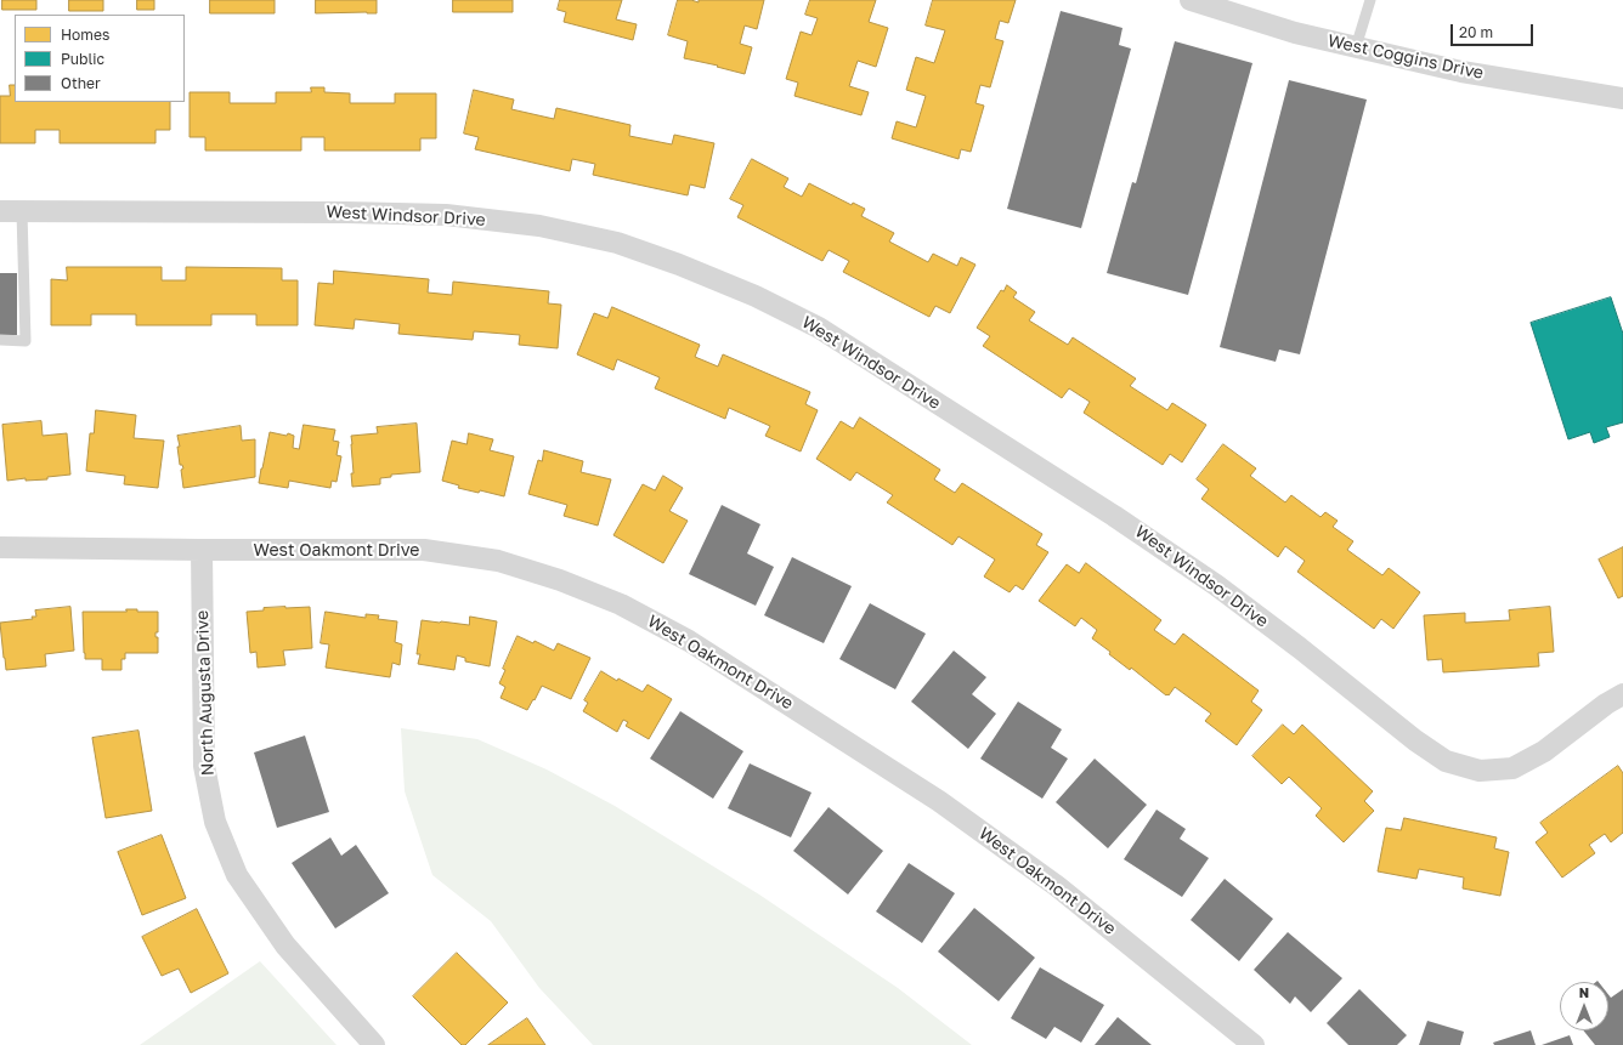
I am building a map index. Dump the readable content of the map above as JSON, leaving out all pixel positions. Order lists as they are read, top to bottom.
{
  "streets": {
    "street": [
      "West Coggins Drive",
      "West Windsor Drive",
      "West Oakmont Drive",
      "North Augusta Drive"
    ]
  },
  "crossings": [
    ["West Oakmont Drive", "North Augusta Drive"]
  ],
  "legend": ["Homes", "Public", "Other"],
  "scale_bar": "20 m",
  "north": "top"
}
